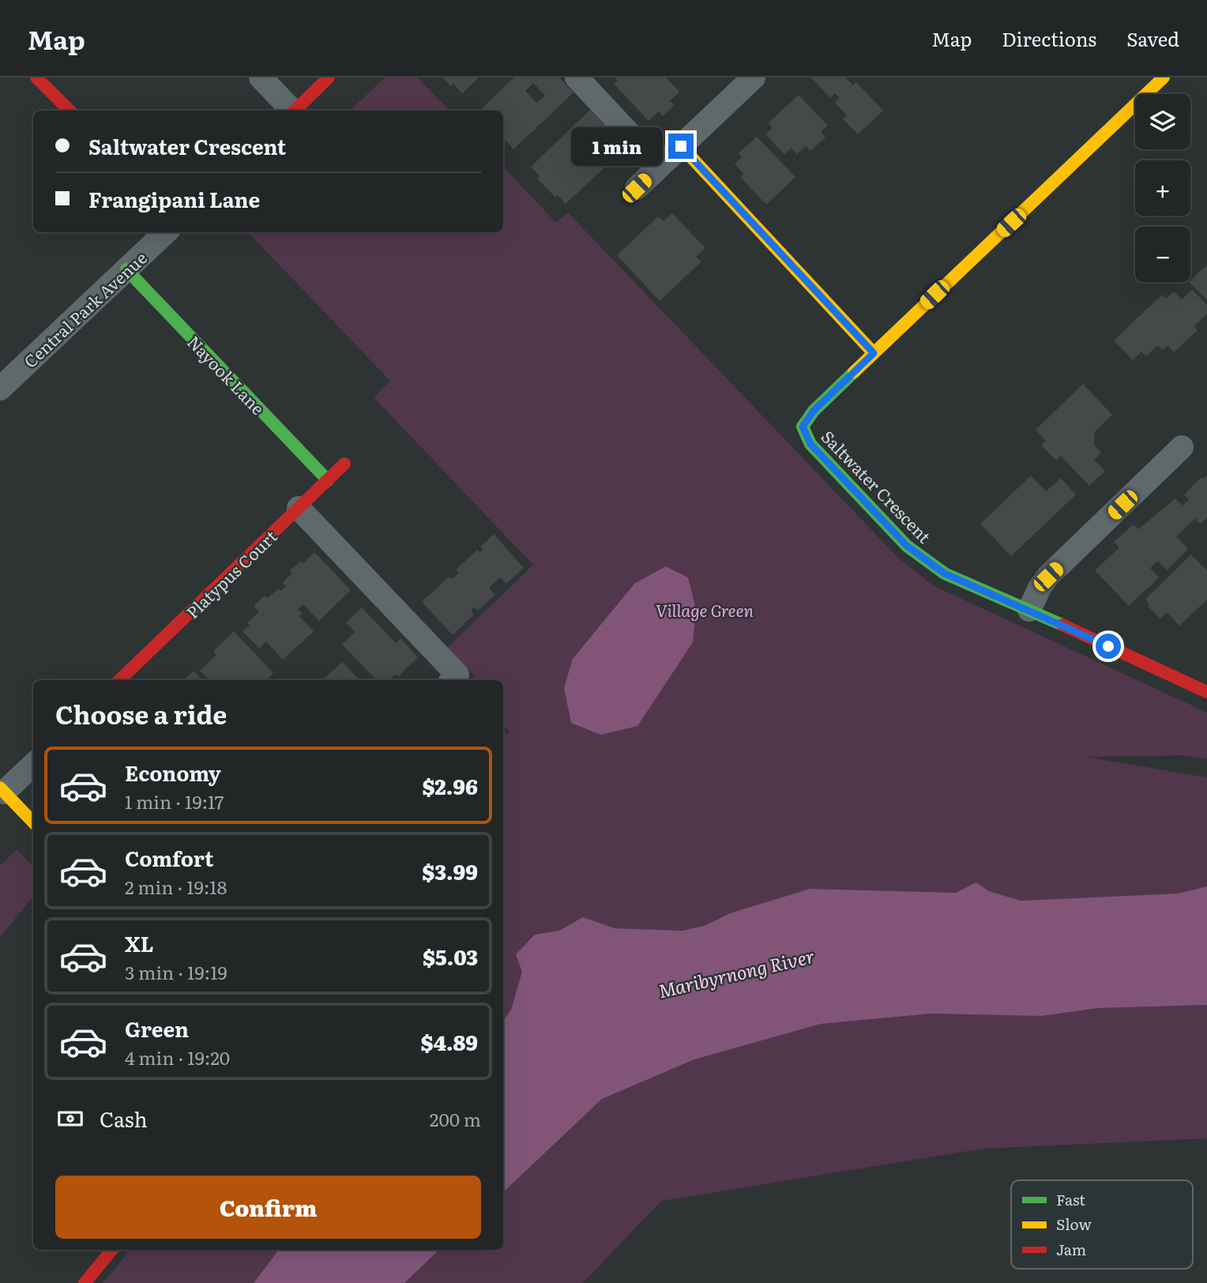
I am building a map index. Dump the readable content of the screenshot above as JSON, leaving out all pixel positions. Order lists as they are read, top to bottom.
{
  "streets": {
    "street": [
      "Central Park Avenue",
      "Nayook Lane",
      "Saltwater Crescent",
      "Platypus Court"
    ]
  },
  "crossings": [
    ["Central Park Avenue", "Nayook Lane"],
    ["Nayook Lane", "Platypus Court"]
  ],
  "water": ["Maribyrnong River"],
  "parks": ["Village Green"],
  "legend": ["Fast", "Slow", "Jam"],
  "page": {
    "header": "Map",
    "nav": ["Map", "Directions", "Saved"],
    "map_buttons": ["+", "−"],
    "banner": ["Saltwater Crescent", "Frangipani Lane"],
    "bubble": "1 min",
    "heading": "Choose a ride",
    "list": [
      {
        "name": "Economy",
        "note": "1 min · 19:17",
        "value": "$2.96"
      },
      {
        "name": "Comfort",
        "note": "2 min · 19:18",
        "value": "$3.99"
      },
      {
        "name": "XL",
        "note": "3 min · 19:19",
        "value": "$5.03"
      },
      {
        "name": "Green",
        "note": "4 min · 19:20",
        "value": "$4.89"
      }
    ],
    "pay": ["Cash", "200 m"],
    "buttons": "Confirm"
  }
}
